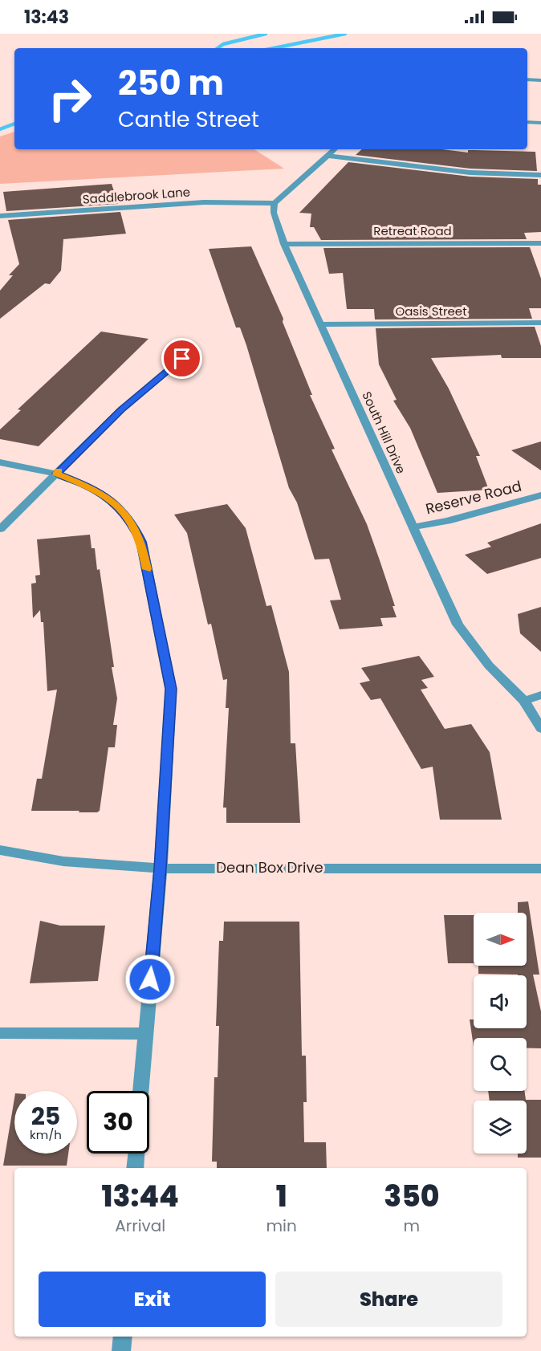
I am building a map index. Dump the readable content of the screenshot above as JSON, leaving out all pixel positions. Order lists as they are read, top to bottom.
{
  "streets": {
    "street": [
      "Saddlebrook Lane",
      "Retreat Road",
      "Oasis Street",
      "South Hill Drive",
      "Reserve Road",
      "Dean Box Drive"
    ]
  },
  "crossings": [
    ["Saddlebrook Lane", "South Hill Drive"],
    ["Retreat Road", "South Hill Drive"],
    ["Oasis Street", "South Hill Drive"],
    ["South Hill Drive", "Reserve Road"]
  ],
  "north": "right",
  "page": {
    "status": "13:43",
    "turn": ["250 m", "Cantle Street"],
    "speed": "25 km/h",
    "limit": "30",
    "eta": [
      "13:44",
      "Arrival",
      "1",
      "min",
      "350",
      "m"
    ],
    "buttons": ["Exit", "Share"]
  }
}
